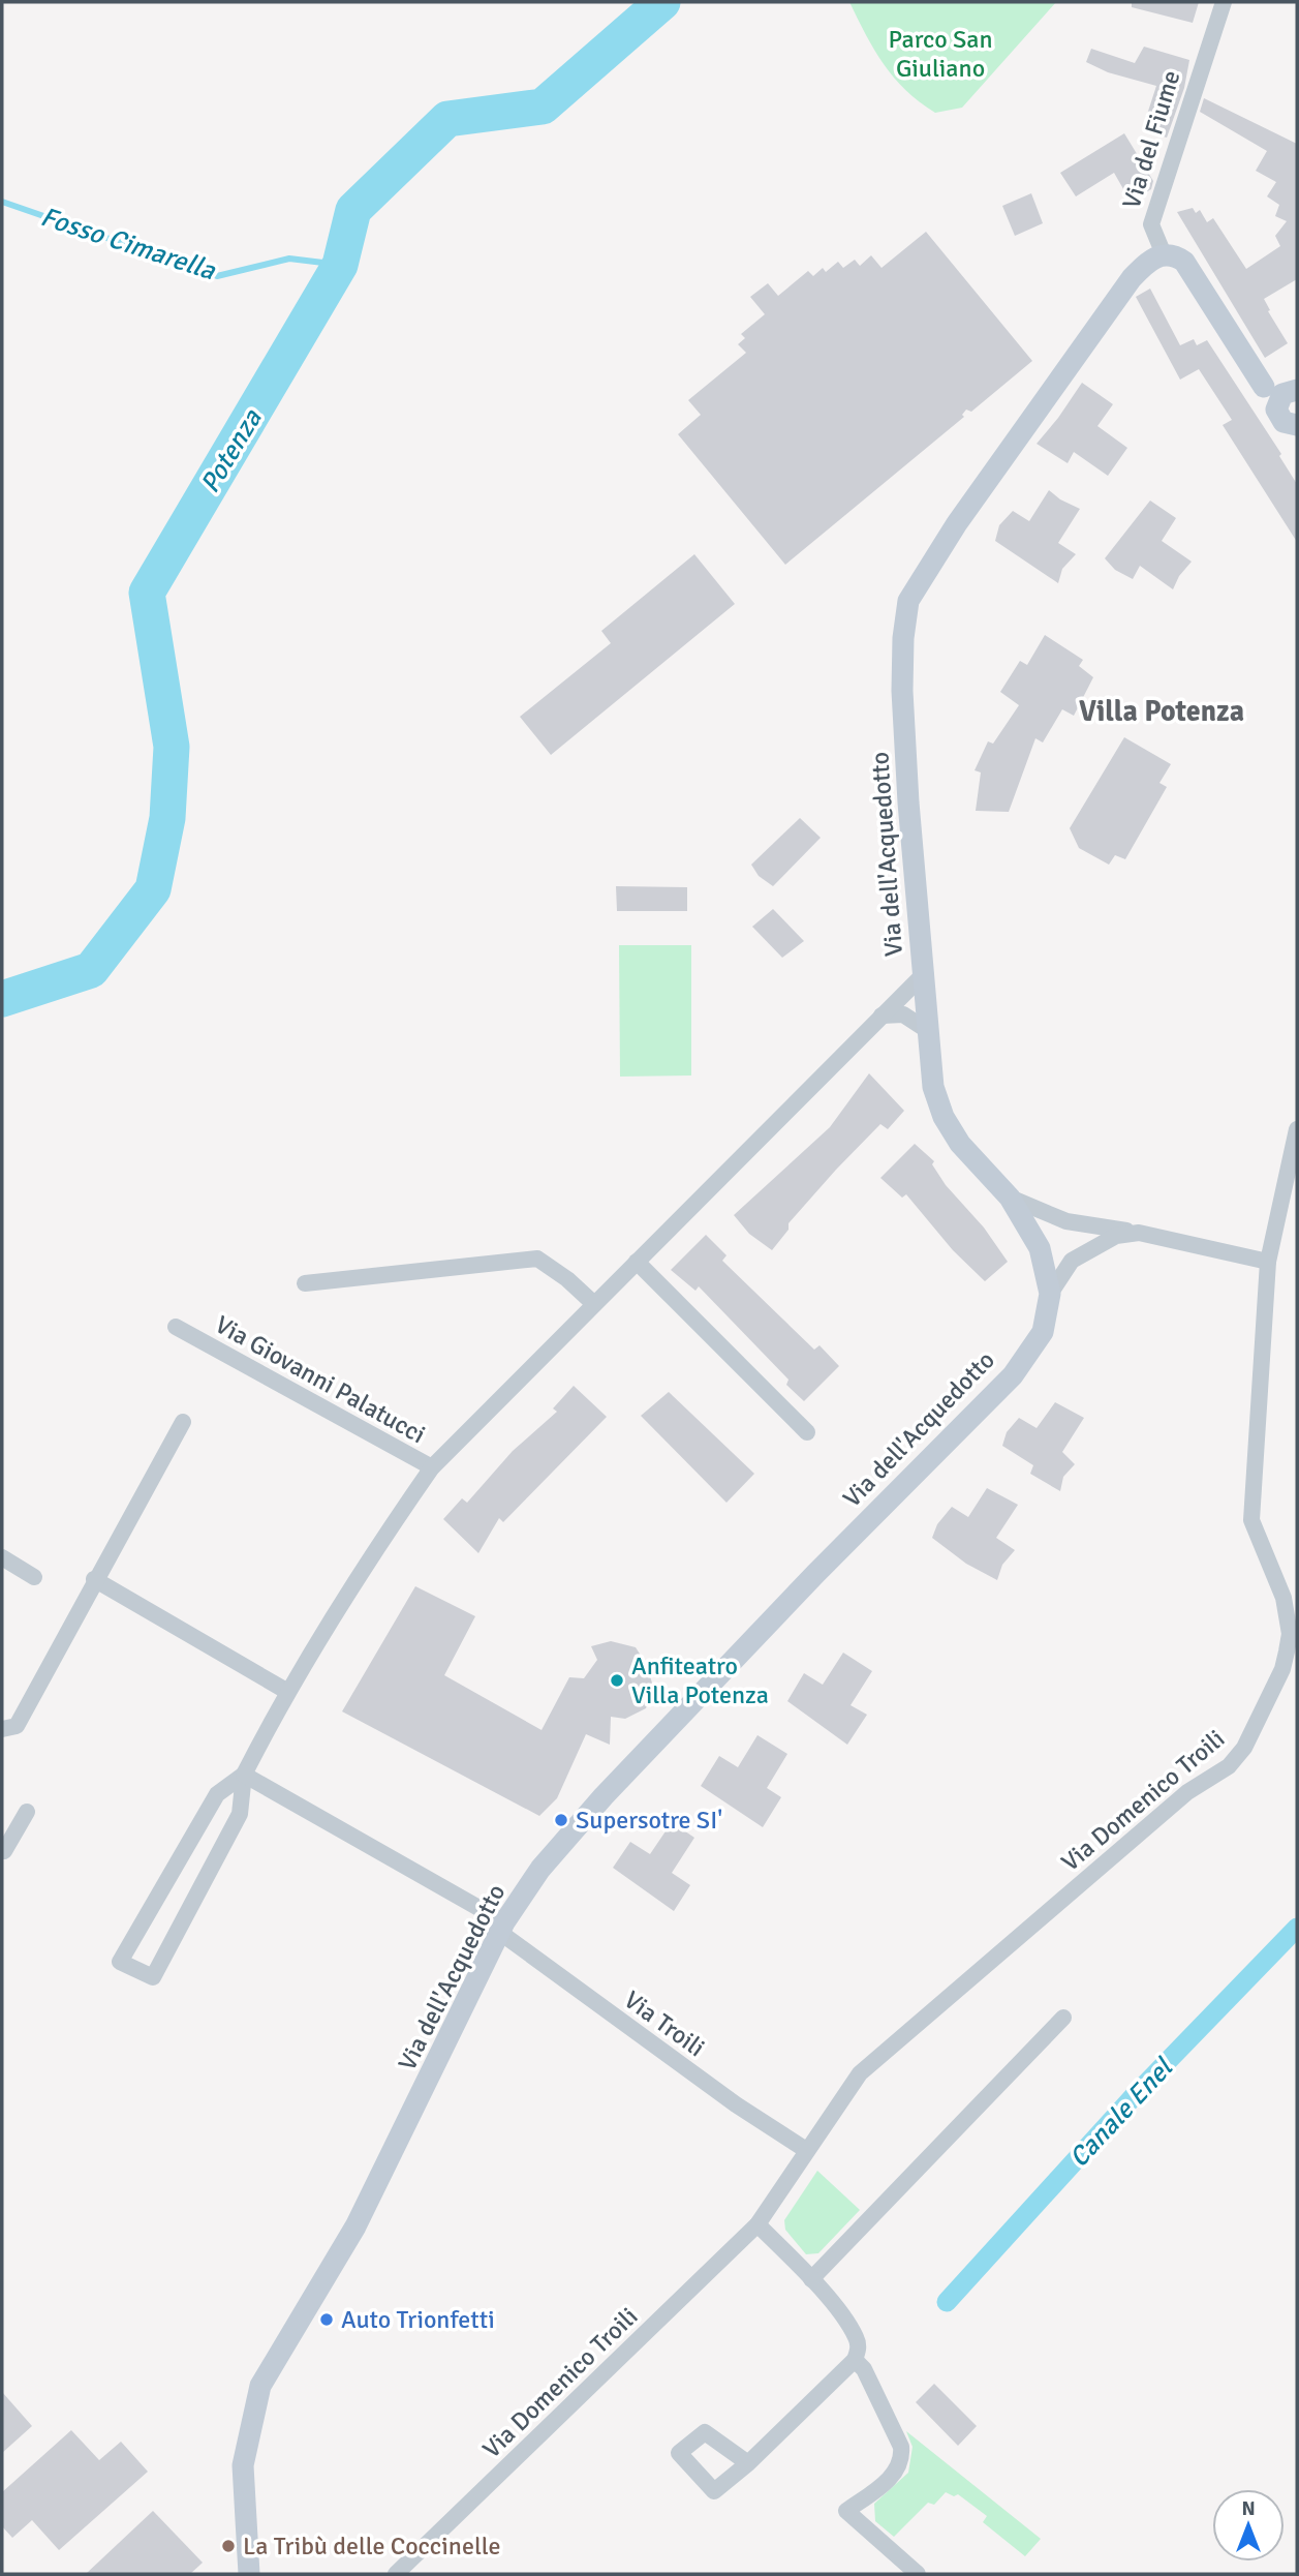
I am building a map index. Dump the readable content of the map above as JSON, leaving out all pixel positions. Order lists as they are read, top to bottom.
{
  "streets": {
    "street": [
      "Via del Fiume",
      "Via dell'Acquedotto",
      "Via Giovanni Palatucci",
      "Via Domenico Troili",
      "Via Troili"
    ]
  },
  "crossings": [
    ["Via del Fiume", "Via dell'Acquedotto"],
    ["Via dell'Acquedotto", "Via Giovanni Palatucci"],
    ["Via dell'Acquedotto", "Via Troili"],
    ["Via Domenico Troili", "Via Troili"]
  ],
  "districts": ["Villa Potenza"],
  "water": ["Fosso Cimarella", "Potenza", "Canale Enel"],
  "parks": ["Parco San Giuliano"],
  "places": [
    "Anfiteatro Villa Potenza",
    "Supersotre SI'",
    "Auto Trionfetti",
    "La Tribù delle Coccinelle"
  ],
  "north": "top"
}
